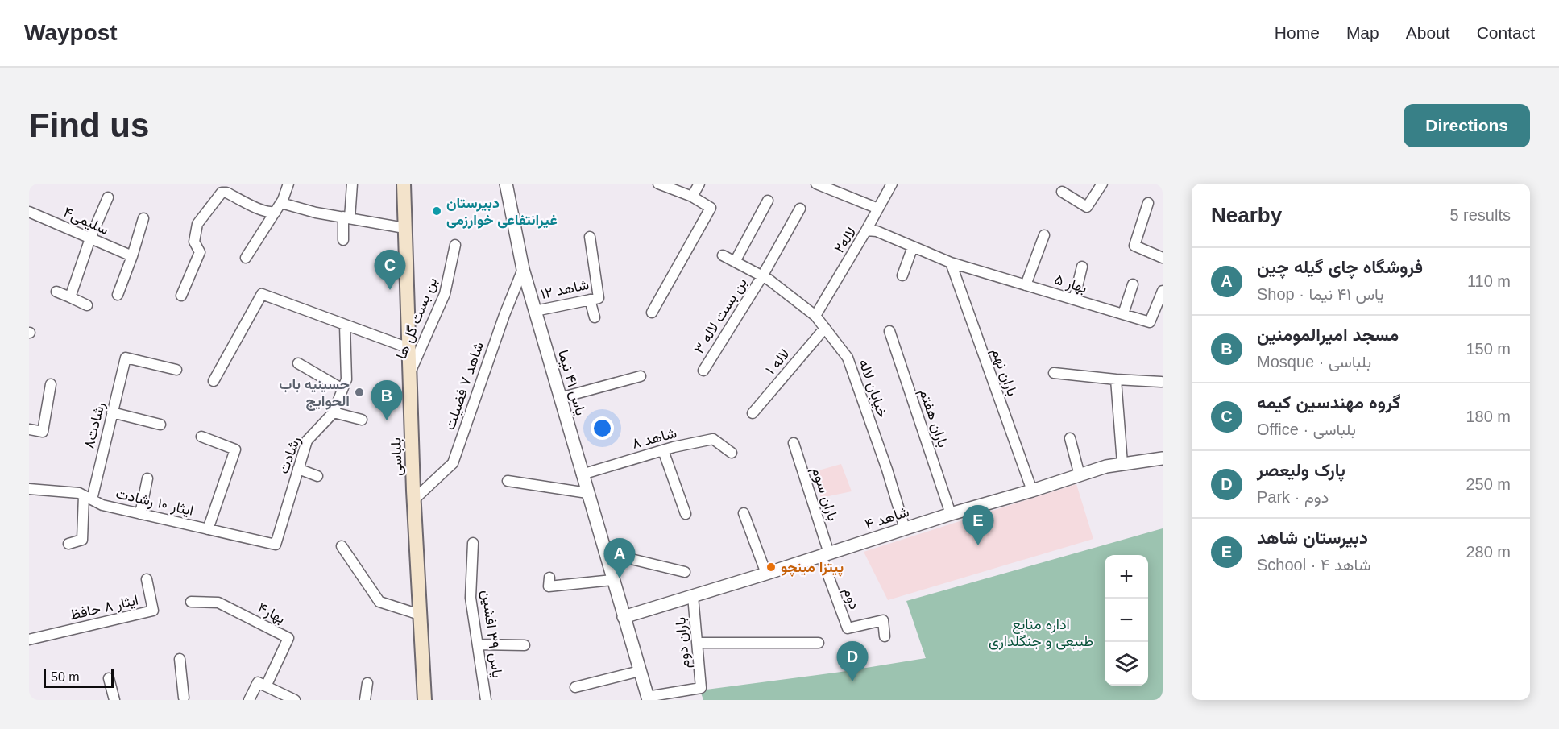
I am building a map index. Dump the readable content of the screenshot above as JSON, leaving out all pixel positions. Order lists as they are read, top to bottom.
{
  "streets": {
    "main road": ["بلباسی"],
    "street": [
      "سلیمی۴",
      "لاله۲",
      "بهار ۵",
      "شاهد ۱۲",
      "بن بست لاله ۳",
      "بن بست گل ها",
      "لاله ۱",
      "باران نهم",
      "یاس ۴۱ نیما",
      "شاهد ۷ فضیلت",
      "خیابان لاله",
      "باران هفتم",
      "رشادت۸",
      "شاهد ۸",
      "رشادت",
      "باران سوم",
      "ایثار ۱۰ رشادت",
      "شاهد ۴",
      "دوم",
      "ایثار ۸ حافظ",
      "بهار۴",
      "یاس ۳۹ افشین",
      "باران دوم"
    ]
  },
  "crossings": [
    ["لاله۲", "بهار ۵"],
    ["لاله۲", "باران نهم"],
    ["لاله۲", "خیابان لاله"],
    ["بهار ۵", "باران نهم"],
    ["شاهد ۱۲", "یاس ۴۱ نیما"],
    ["بن بست لاله ۳", "خیابان لاله"],
    ["بن بست گل ها", "بلباسی"],
    ["لاله ۱", "خیابان لاله"],
    ["باران نهم", "شاهد ۴"],
    ["یاس ۴۱ نیما", "شاهد ۷ فضیلت"],
    ["یاس ۴۱ نیما", "شاهد ۸"],
    ["یاس ۴۱ نیما", "شاهد ۴"],
    ["یاس ۴۱ نیما", "باران دوم"],
    ["شاهد ۷ فضیلت", "بلباسی"],
    ["خیابان لاله", "شاهد ۴"],
    ["باران هفتم", "شاهد ۴"],
    ["رشادت۸", "ایثار ۱۰ رشادت"],
    ["رشادت", "ایثار ۱۰ رشادت"],
    ["باران سوم", "شاهد ۴"],
    ["باران سوم", "دوم"],
    ["شاهد ۴", "دوم"],
    ["شاهد ۴", "باران دوم"]
  ],
  "parks": ["اداره منابع طبیعی و جنگلداری"],
  "places": ["دبیرستان غیرانتفاعی خوارزمی", "حسینیه باب الحوایج", "پیتزا مینچو"],
  "scale_bar": "50 m",
  "page": {
    "header": "Waypost",
    "nav": [
      "Home",
      "Map",
      "About",
      "Contact"
    ],
    "buttons": "Directions",
    "title": "Find us",
    "heading": ["Nearby", "5 results"],
    "list": [
      {
        "mark": "A",
        "name": "فروشگاه چای گیله‌ چین",
        "note": "Shop · یاس ۴۱ نیما",
        "value": "110 m"
      },
      {
        "mark": "B",
        "name": "مسجد امیرالمومنین",
        "note": "Mosque · بلباسی",
        "value": "150 m"
      },
      {
        "mark": "C",
        "name": "گروه مهندسین کیمه",
        "note": "Office · بلباسی",
        "value": "180 m"
      },
      {
        "mark": "D",
        "name": "پارک ولیعصر",
        "note": "Park · دوم",
        "value": "250 m"
      },
      {
        "mark": "E",
        "name": "دبیرستان شاهد",
        "note": "School · شاهد ۴",
        "value": "280 m"
      }
    ],
    "pins": [
      "C",
      "B",
      "E",
      "A",
      "D"
    ],
    "map_buttons": ["+", "−"],
    "scale": "50 m"
  }
}
